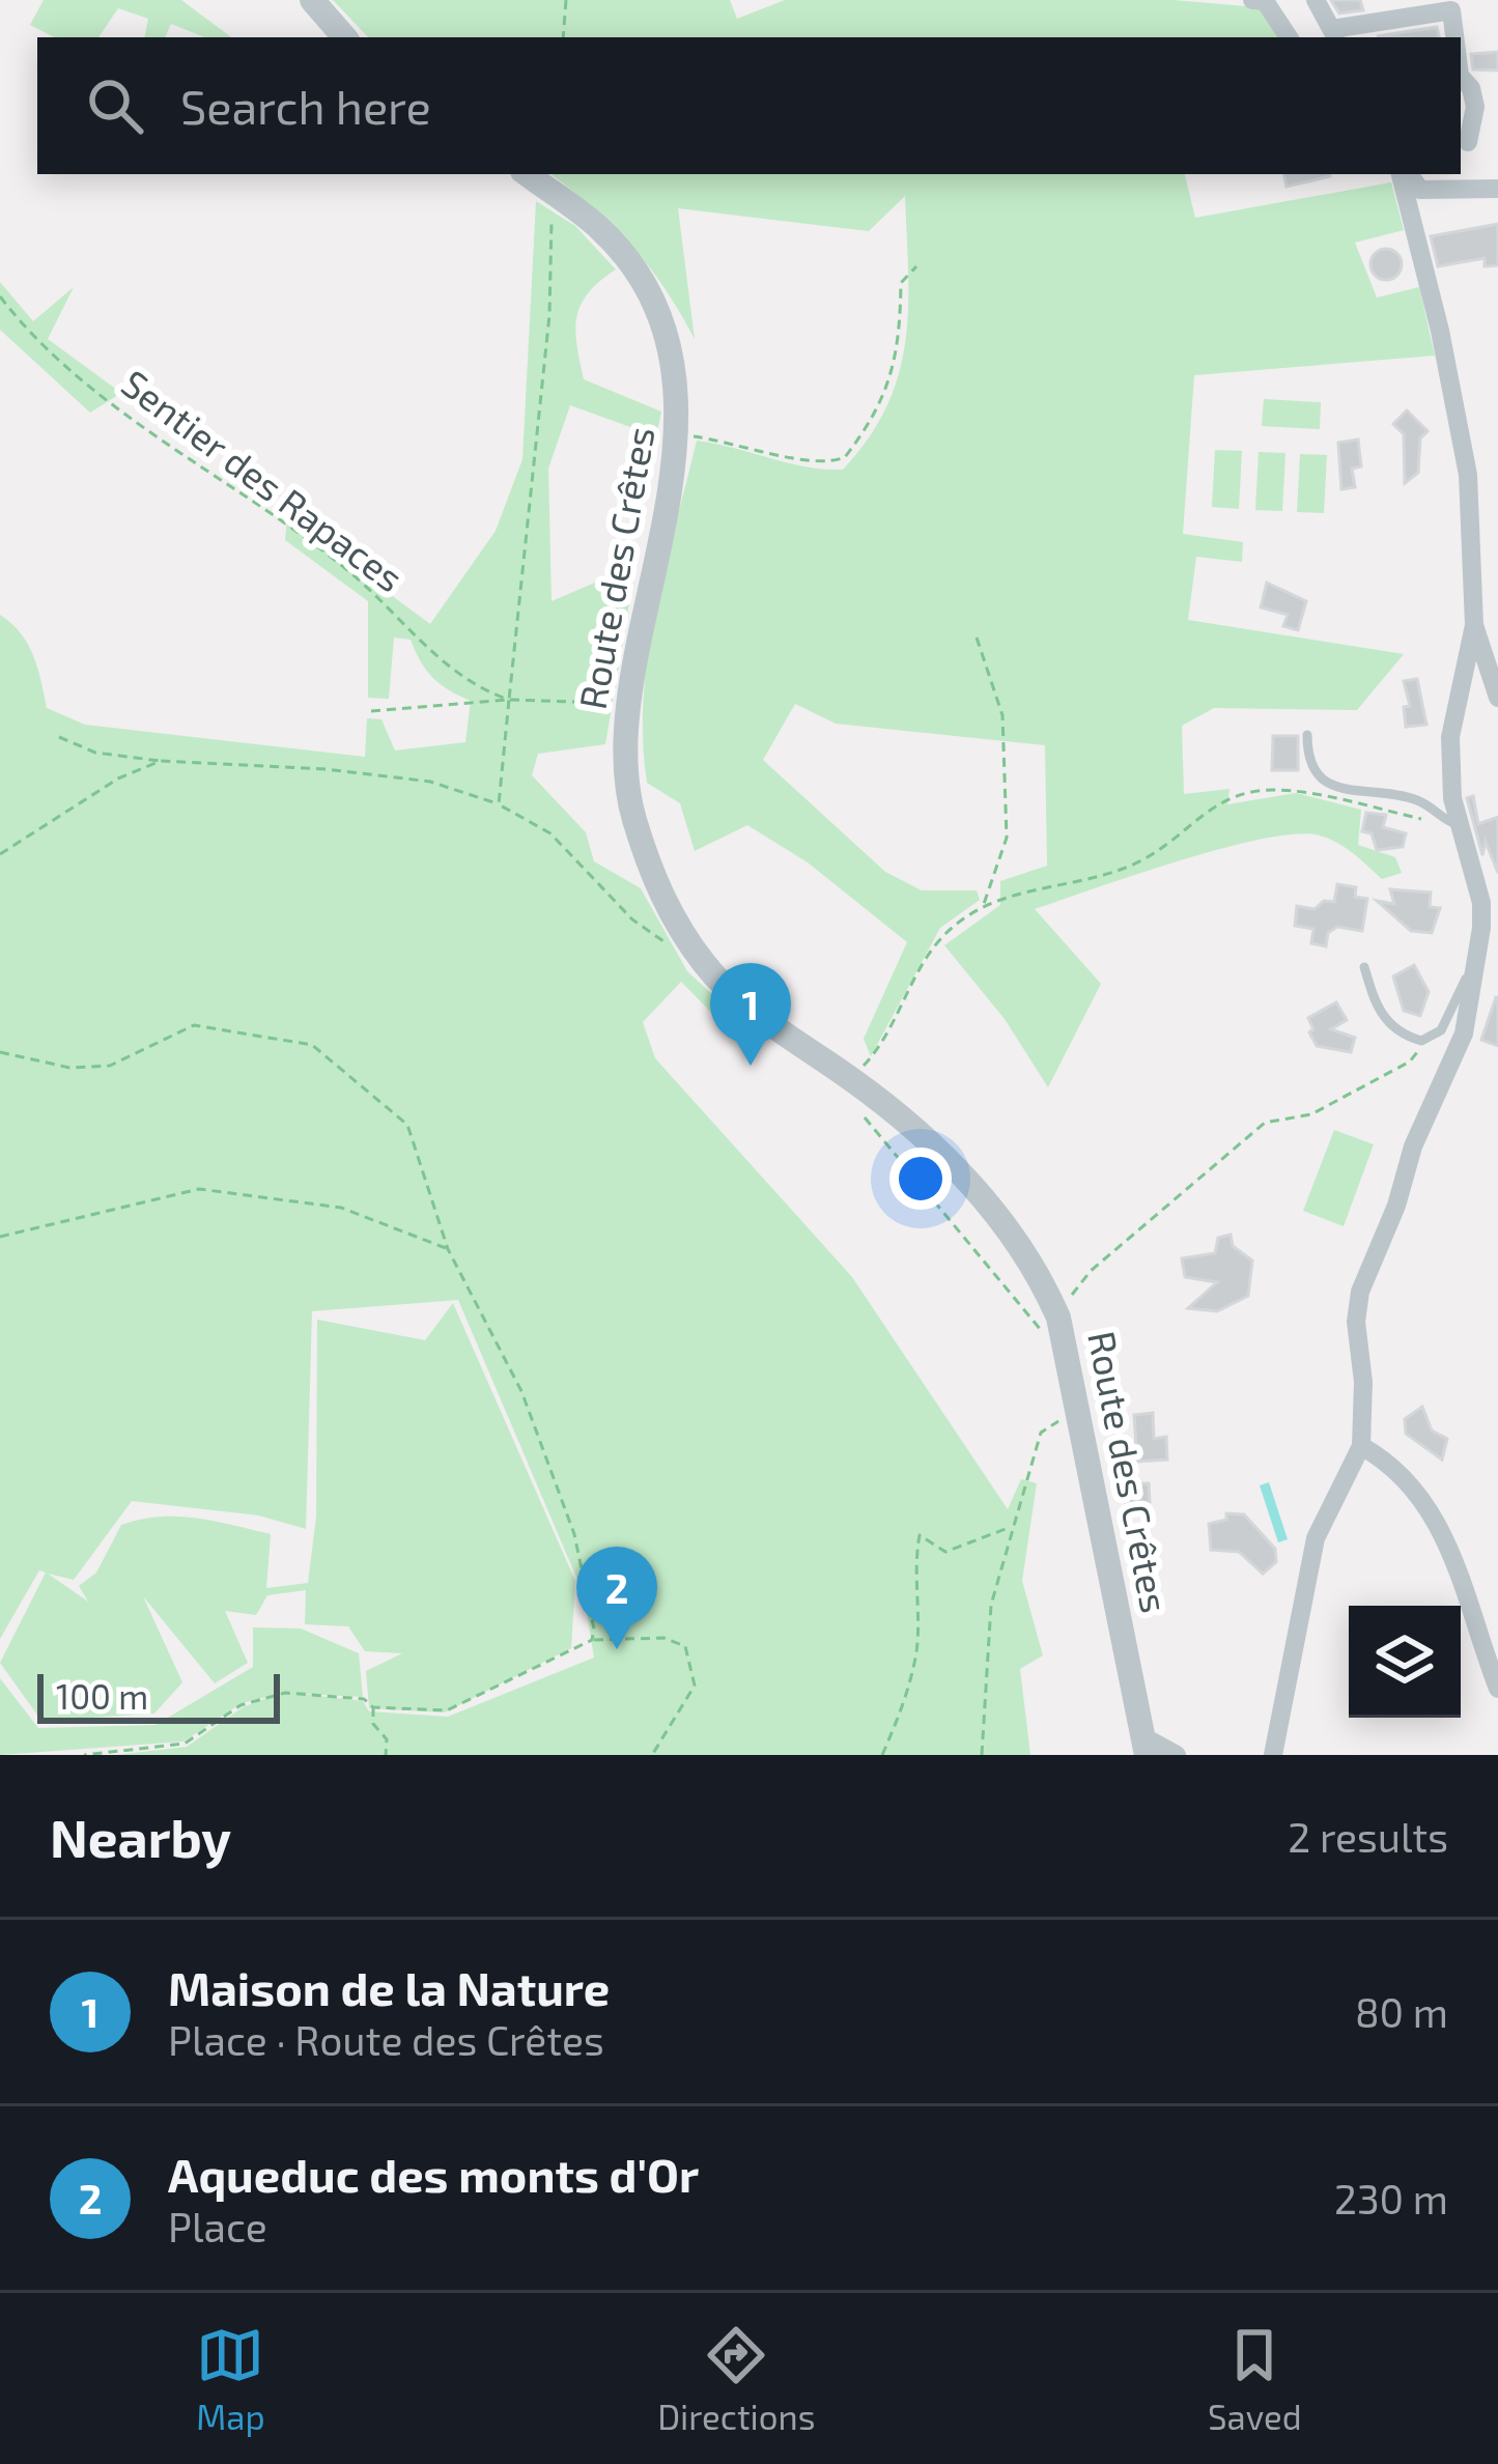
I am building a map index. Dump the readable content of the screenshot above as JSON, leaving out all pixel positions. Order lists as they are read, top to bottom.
{
  "streets": {
    "street": ["Route des Crêtes"],
    "path": ["Sentier des Rapaces"]
  },
  "scale_bar": "100 m",
  "page": {
    "search": "Search here",
    "pins": ["1", "2"],
    "scale": "100 m",
    "heading": ["Nearby", "2 results"],
    "list": [
      {
        "mark": "1",
        "name": "Maison de la Nature",
        "note": "Place · Route des Crêtes",
        "value": "80 m"
      },
      {
        "mark": "2",
        "name": "Aqueduc des monts d'Or",
        "note": "Place",
        "value": "230 m"
      }
    ],
    "nav": ["Map", "Directions", "Saved"]
  }
}
